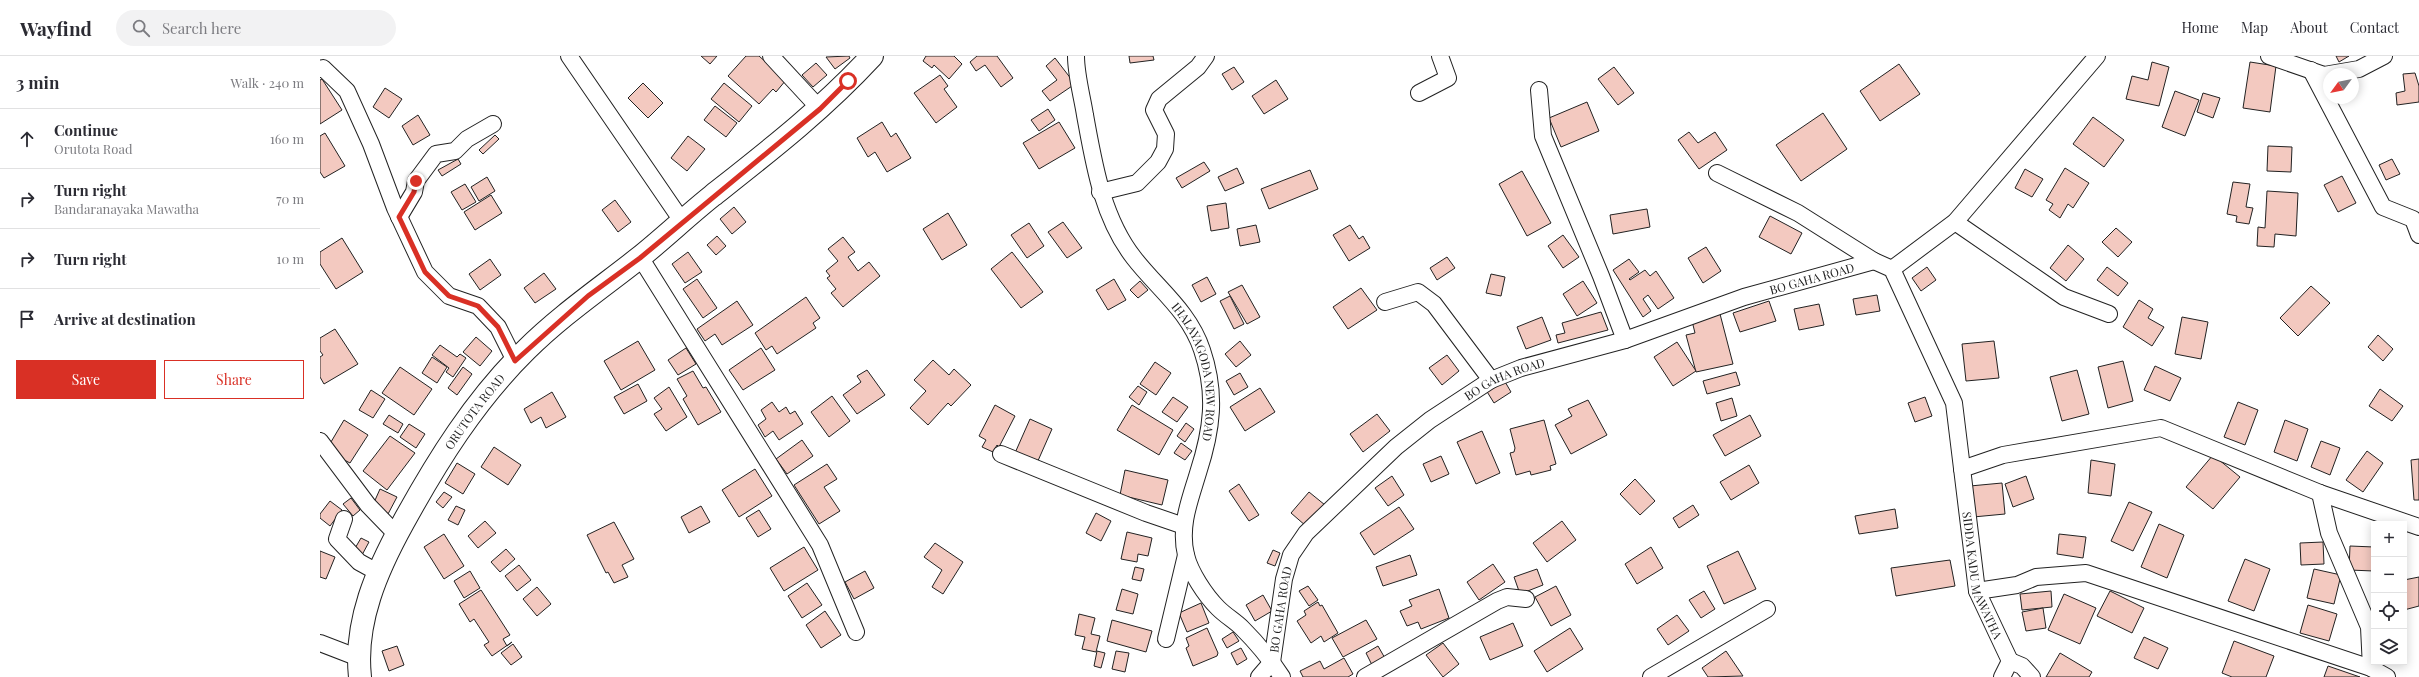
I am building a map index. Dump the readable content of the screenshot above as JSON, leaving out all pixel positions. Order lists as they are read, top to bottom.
{
  "streets": {
    "main road": ["ORUTOTA ROAD"],
    "street": ["BO GAHA ROAD", "IHALAYAGODA NEW ROAD", "SIDDA KADU MAWATHA"]
  },
  "crossings": [
    ["BO GAHA ROAD", "IHALAYAGODA NEW ROAD"]
  ],
  "north": "bottom left",
  "page": {
    "header": "Wayfind",
    "search": "Search here",
    "nav": [
      "Home",
      "Map",
      "About",
      "Contact"
    ],
    "heading": ["3 min", "Walk · 240 m"],
    "list": [
      ["Continue", "Orutota Road", "160 m"],
      ["Turn right", "Bandaranayaka Mawatha", "70 m"],
      ["Turn right", "10 m"],
      "Arrive at destination"
    ],
    "buttons": ["Save", "Share"],
    "map_buttons": ["+", "−"]
  }
}
